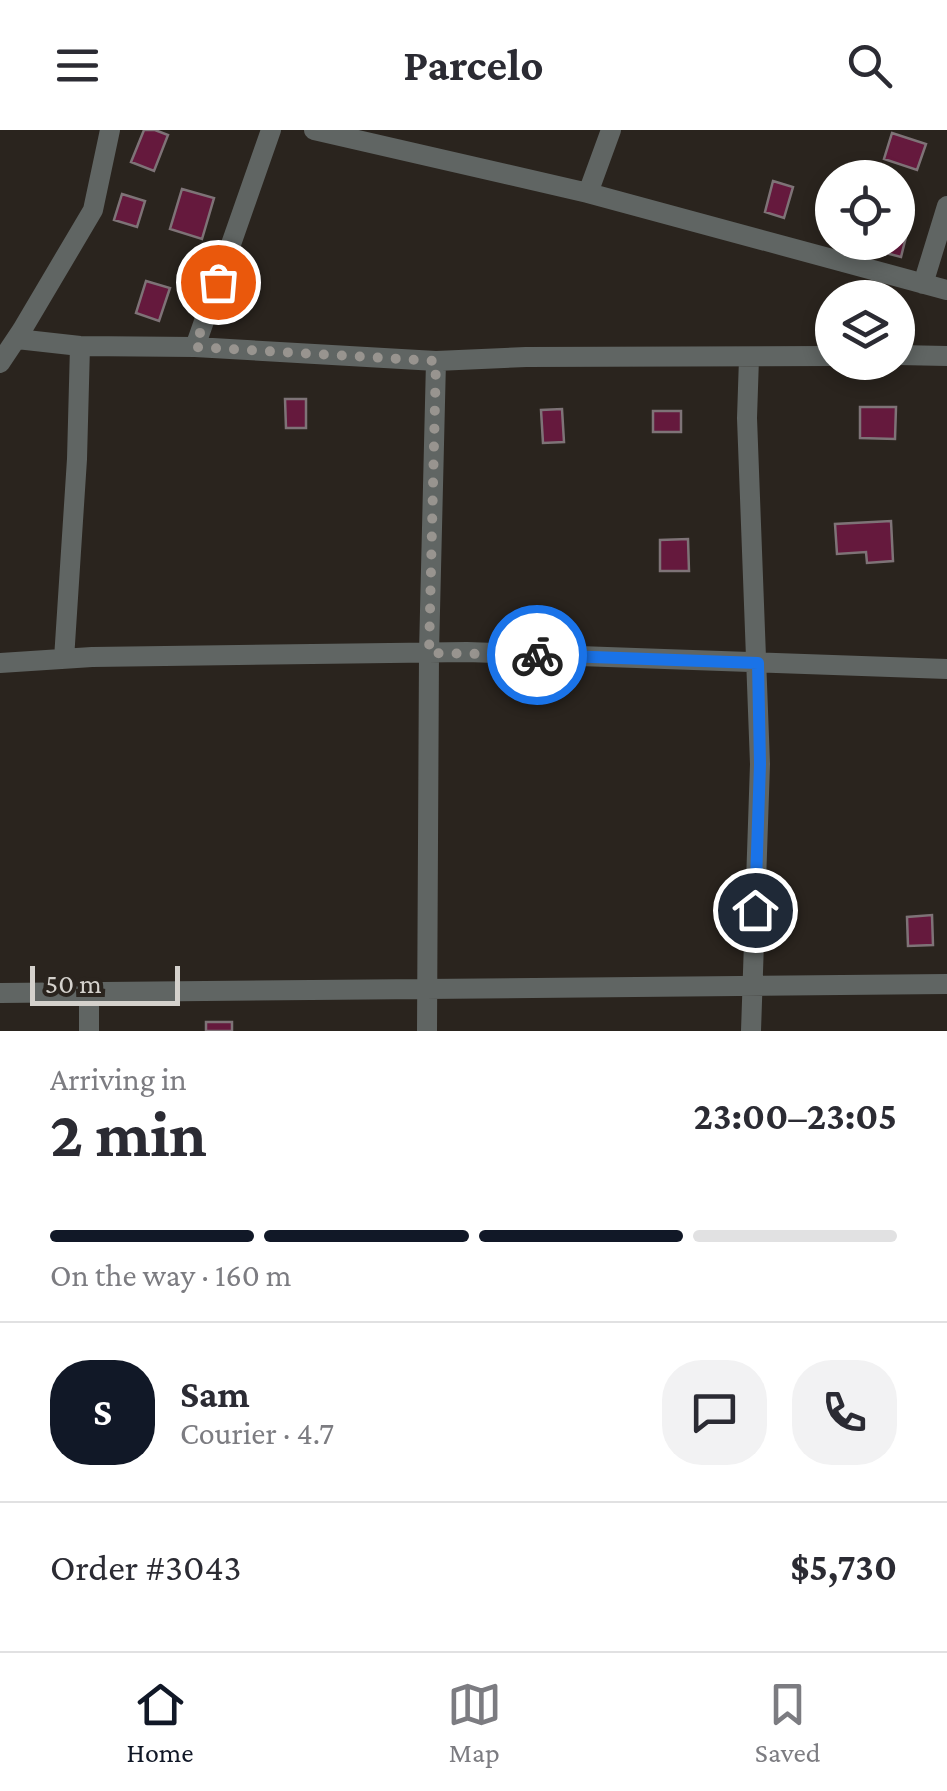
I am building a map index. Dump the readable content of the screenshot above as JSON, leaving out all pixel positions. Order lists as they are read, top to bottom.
{
  "scale_bar": "50 m",
  "page": {
    "header": "Parcelo",
    "scale": "50 m",
    "heading": ["2 min", "Arriving in", "23:00–23:05"],
    "panel": [
      "Sam",
      "Courier · 4.7",
      "Order #3043",
      "$5,730"
    ],
    "bar": "On the way · 160 m",
    "round": "S",
    "tabs": ["Home", "Map", "Saved"]
  }
}
